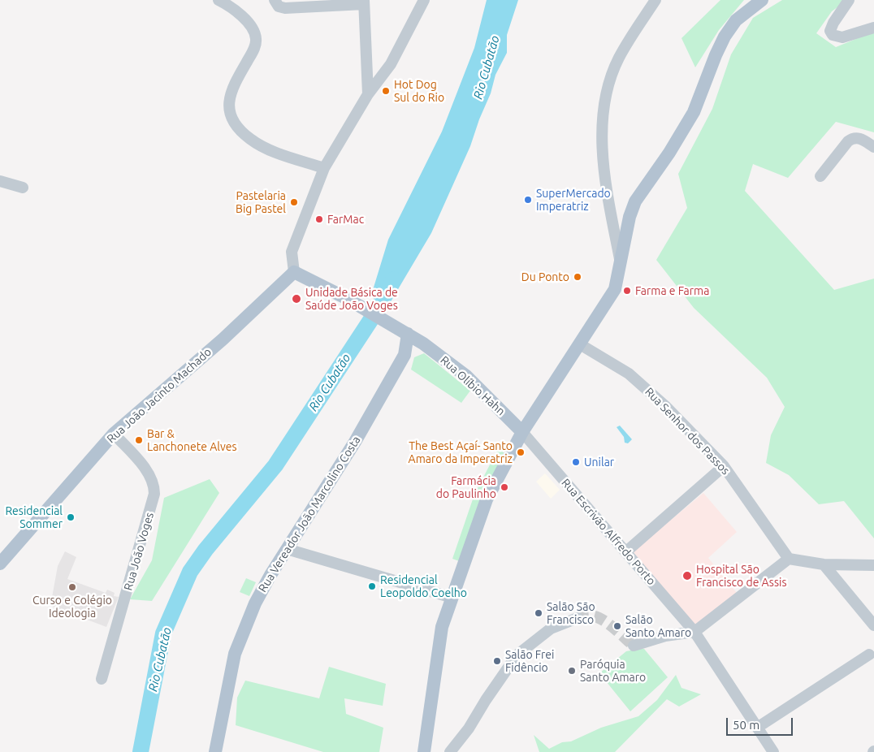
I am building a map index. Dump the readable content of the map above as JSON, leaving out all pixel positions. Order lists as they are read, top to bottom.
{
  "streets": {
    "main road": ["Rua Olíbio Hahn", "Rua João Jacinto Machado", "Rua Vereador João Marcolino Costa"],
    "street": ["Rua Senhor dos Passos", "Rua Escrivão Alfredo Porto", "Rua João Voges"]
  },
  "crossings": [
    ["Rua Olíbio Hahn", "Rua João Jacinto Machado"],
    ["Rua Olíbio Hahn", "Rua Vereador João Marcolino Costa"],
    ["Rua Olíbio Hahn", "Rua Escrivão Alfredo Porto"],
    ["Rua João Jacinto Machado", "Rua João Voges"]
  ],
  "water": ["Rio Cubatão"],
  "places": [
    "Hot Dog Sul do Rio",
    "SuperMercado Imperatriz",
    "Pastelaria Big Pastel",
    "FarMac",
    "Du Ponto",
    "Farma e Farma",
    "Unidade Básica de Saúde João Voges",
    "Bar & Lanchonete Alves",
    "The Best Açaí- Santo Amaro da Imperatriz",
    "Unilar",
    "Farmácia do Paulinho",
    "Residencial Sommer",
    "Hospital São Francisco de Assis",
    "Residencial Leopoldo Coelho",
    "Curso e Colégio Ideologia",
    "Salão São Francisco",
    "Salão Santo Amaro",
    "Salão Frei Fidêncio",
    "Paróquia Santo Amaro"
  ],
  "scale_bar": "50 m"
}
